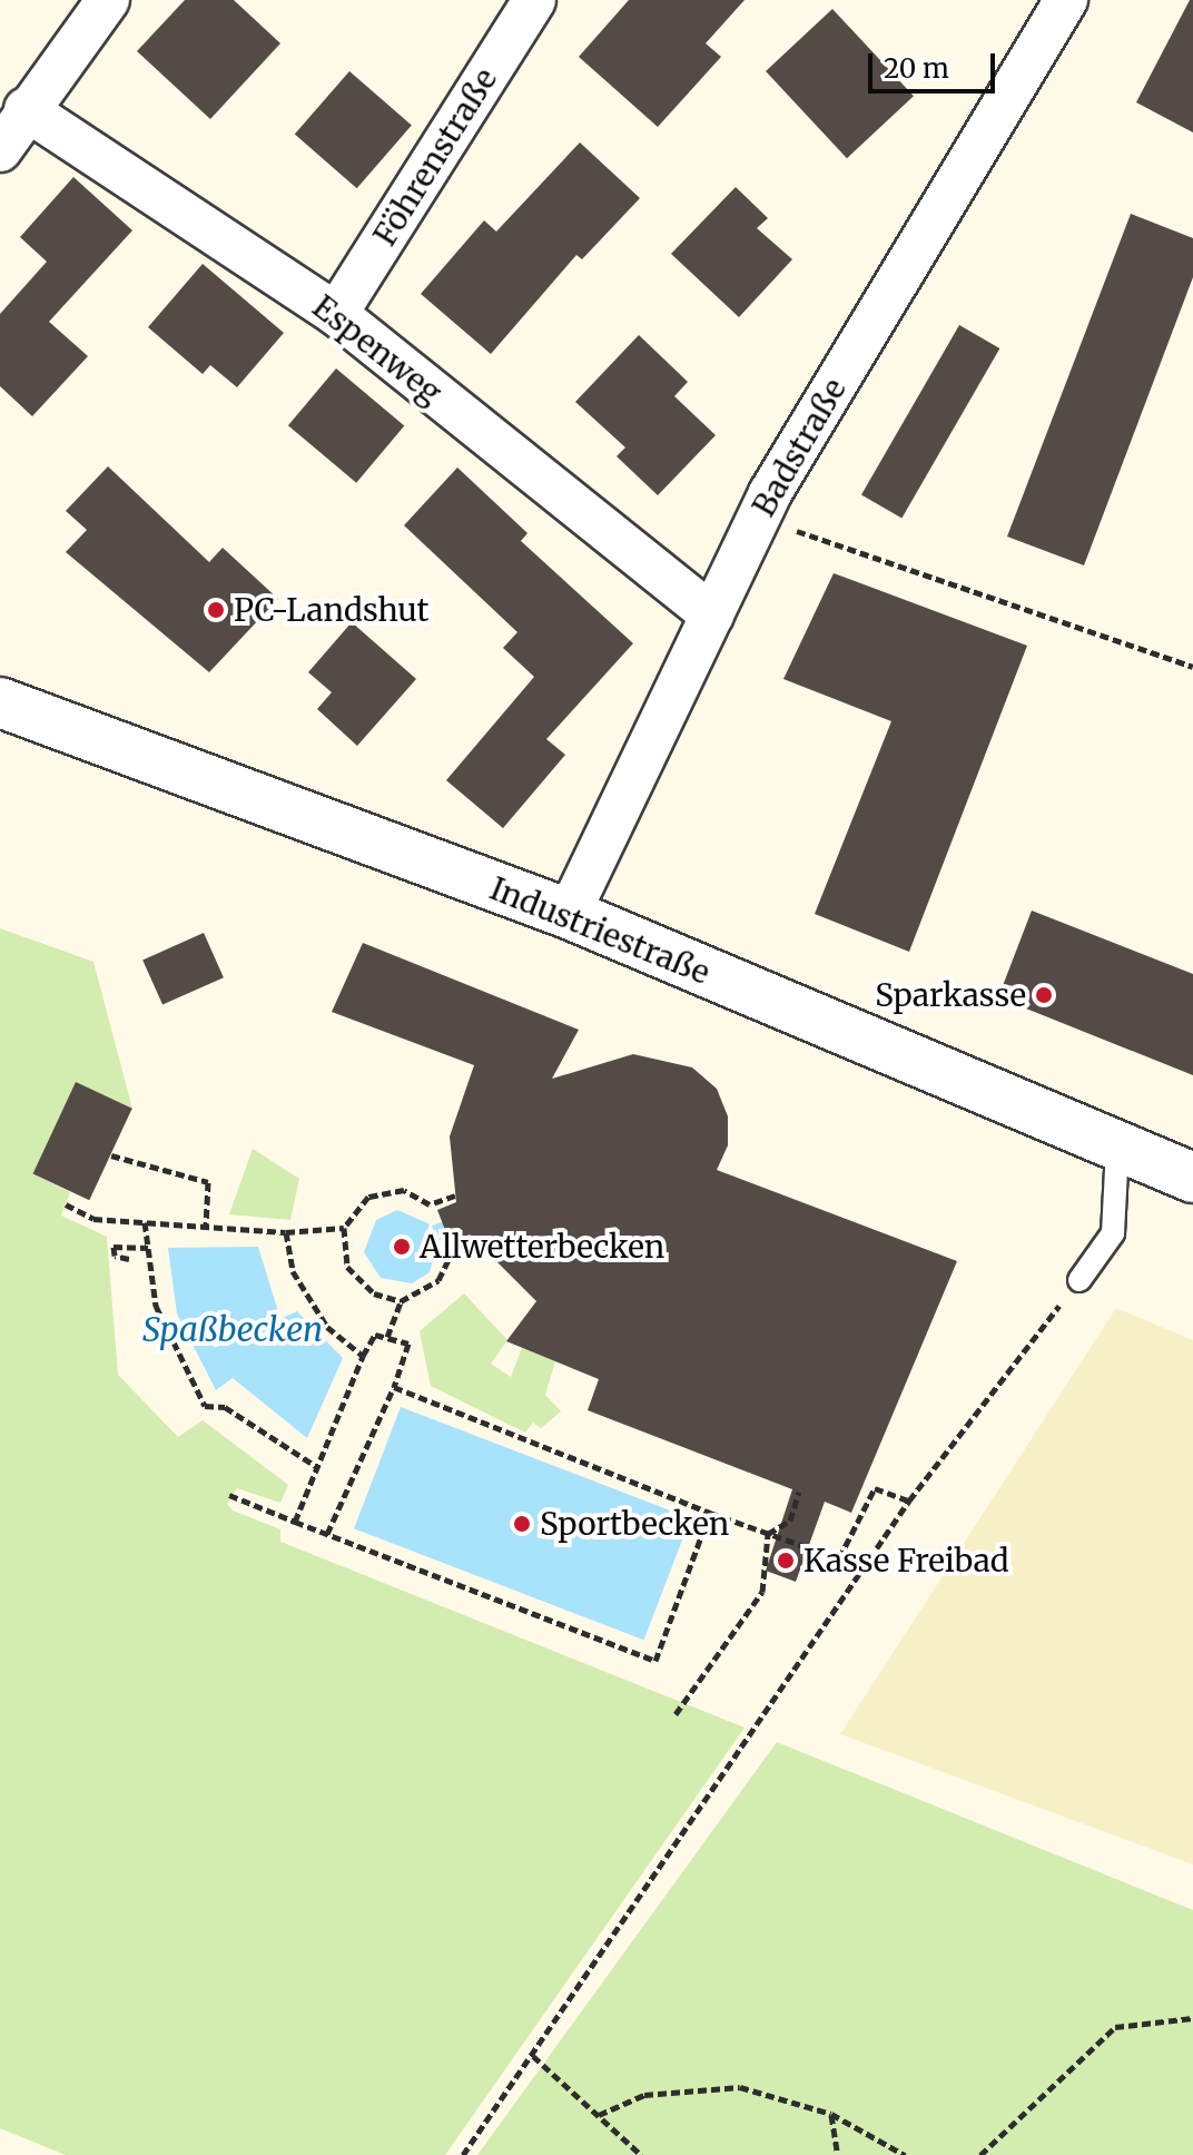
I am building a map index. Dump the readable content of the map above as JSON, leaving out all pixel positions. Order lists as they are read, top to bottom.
{
  "streets": {
    "street": [
      "Föhrenstraße",
      "Espenweg",
      "Badstraße",
      "Industriestraße"
    ]
  },
  "crossings": [
    ["Föhrenstraße", "Espenweg"],
    ["Espenweg", "Badstraße"],
    ["Badstraße", "Industriestraße"]
  ],
  "water": ["Spaßbecken"],
  "places": [
    "PC-Landshut",
    "Sparkasse",
    "Allwetterbecken",
    "Sportbecken",
    "Kasse Freibad"
  ],
  "scale_bar": "20 m"
}
